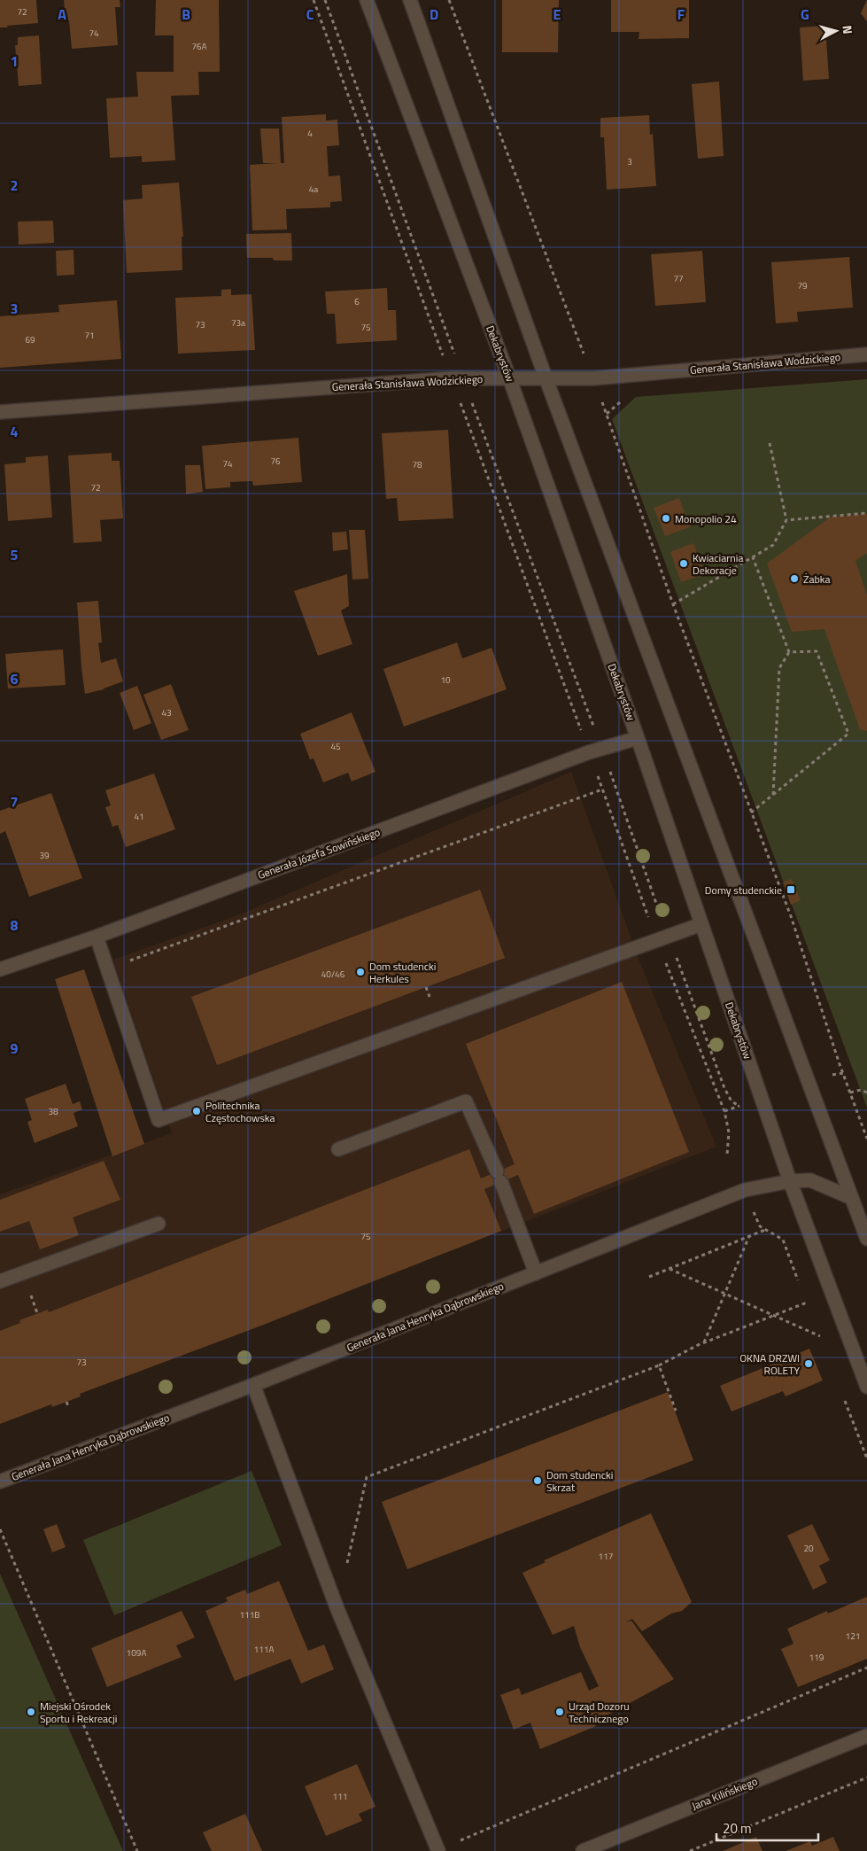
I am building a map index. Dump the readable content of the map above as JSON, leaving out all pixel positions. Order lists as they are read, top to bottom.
{
  "streets": {
    "street": [
      "Dekabrystów",
      "Generała Stanisława Wodzickiego",
      "Generała Józefa Sowińskiego",
      "Generała Jana Henryka Dąbrowskiego",
      "Jana Kilińskiego"
    ]
  },
  "crossings": [
    ["Dekabrystów", "Generała Stanisława Wodzickiego"],
    ["Dekabrystów", "Generała Józefa Sowińskiego"],
    ["Dekabrystów", "Generała Jana Henryka Dąbrowskiego"]
  ],
  "places": {
    "other": [
      "Monopolio 24",
      "Kwiaciarnia Dekoracje",
      "Żabka",
      "Dom studencki Herkules",
      "Politechnika Częstochowska",
      "OKNA DRZWI ROLETY",
      "Dom studencki Skrzat",
      "Miejski Ośrodek Sportu i Rekreacji",
      "Urząd Dozoru Technicznego"
    ],
    "transit": ["Domy studenckie"]
  },
  "house_numbers": [
    "72",
    "74",
    "76A",
    "4",
    "3",
    "4a",
    "77",
    "79",
    "6",
    "73a",
    "73",
    "75",
    "71",
    "69",
    "76",
    "74",
    "78",
    "72",
    "10",
    "43",
    "45",
    "41",
    "39",
    "40/46",
    "38",
    "75",
    "73",
    "20",
    "117",
    "111B",
    "121",
    "111A",
    "109A",
    "119",
    "111"
  ],
  "scale_bar": "20 m",
  "north": "right",
  "grid": {
    "columns": [
      "A",
      "B",
      "C",
      "D",
      "E",
      "F",
      "G"
    ],
    "rows": [
      "1",
      "2",
      "3",
      "4",
      "5",
      "6",
      "7",
      "8",
      "9"
    ]
  }
}
